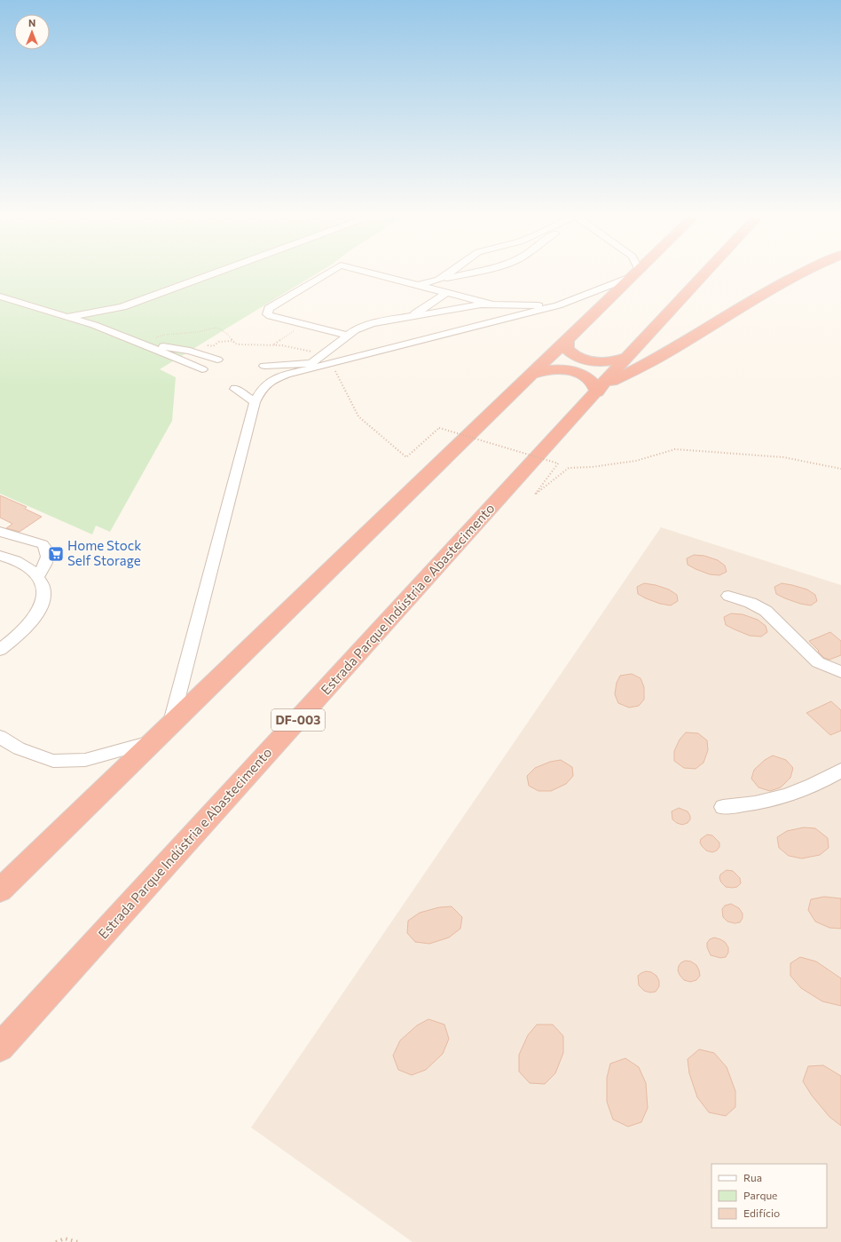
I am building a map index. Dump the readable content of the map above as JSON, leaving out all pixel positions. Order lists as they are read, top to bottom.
{
  "streets": {
    "highway": ["Estrada Parque Indústria e Abastecimento", "DF-003"]
  },
  "places": {
    "supermarket": ["Home Stock Self Storage"]
  },
  "legend": ["Rua", "Parque", "Edifício"],
  "north": "top"
}
